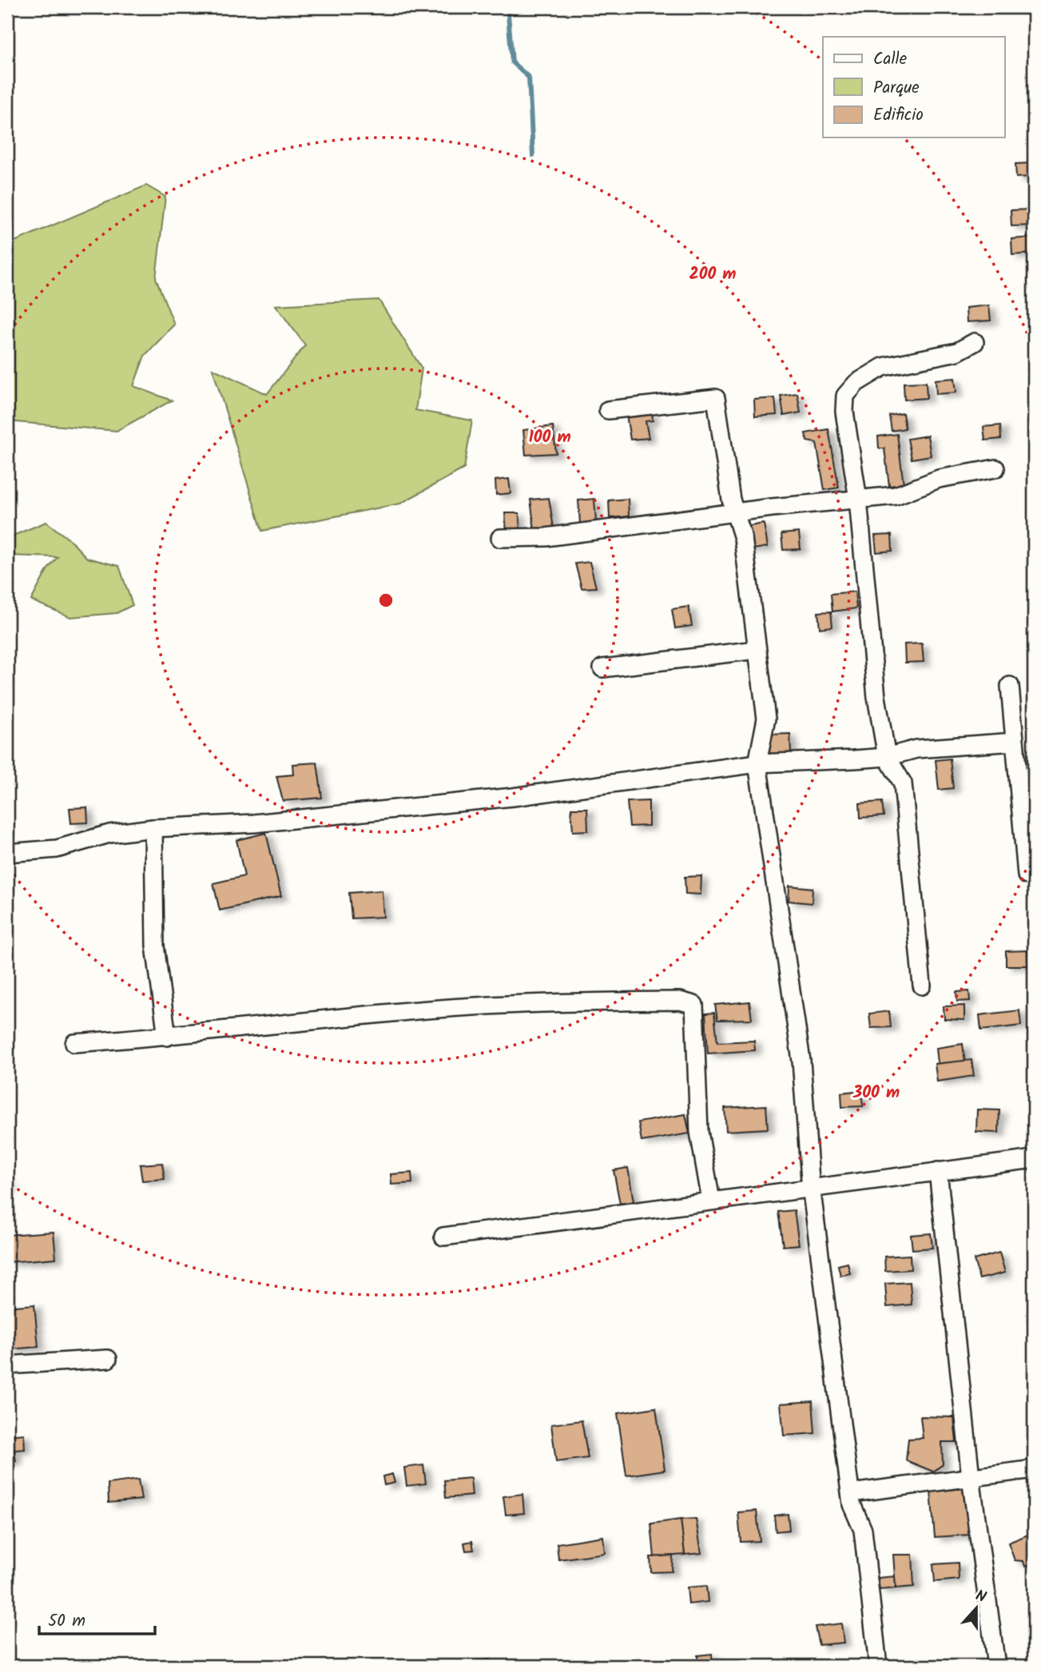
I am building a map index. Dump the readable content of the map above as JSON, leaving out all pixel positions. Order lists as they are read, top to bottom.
{
  "legend": ["Calle", "Parque", "Edificio"],
  "scale_bar": "50 m",
  "north": "top",
  "rings": ["200 m", "100 m", "300 m"]
}
